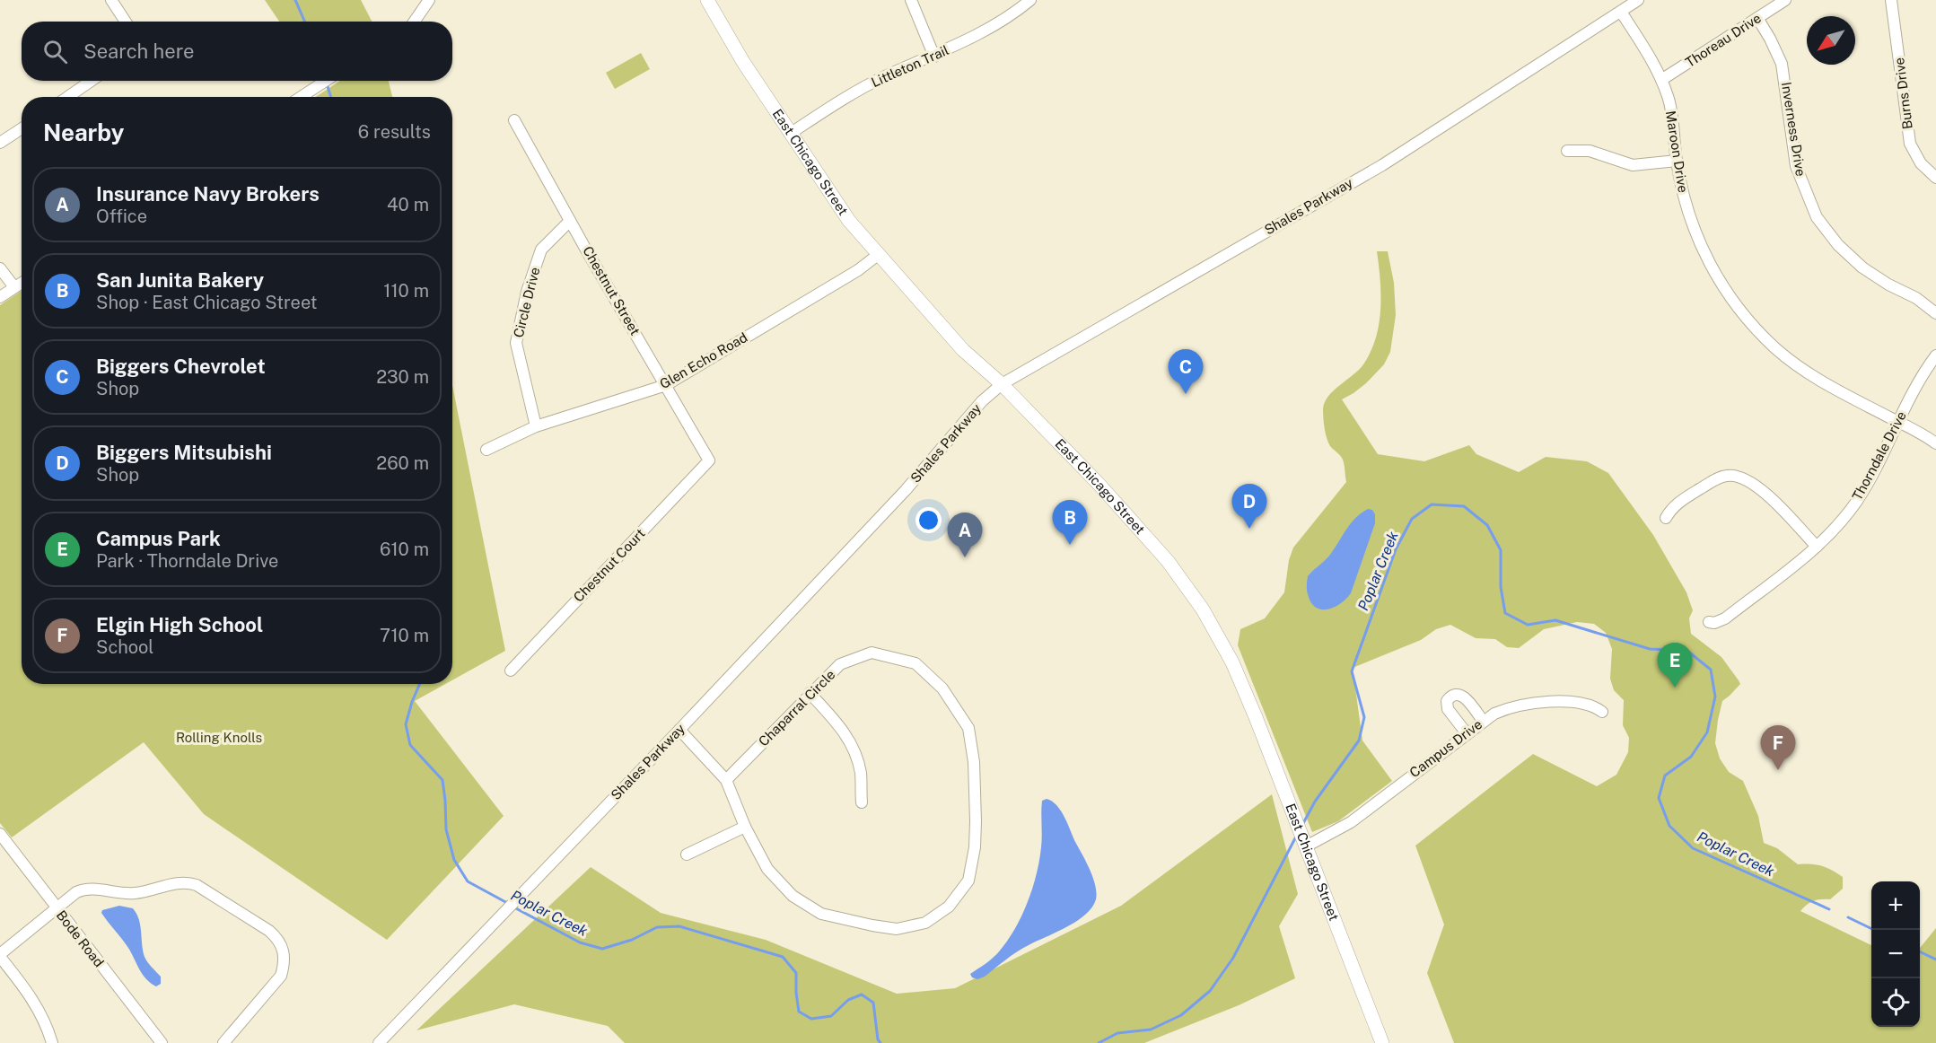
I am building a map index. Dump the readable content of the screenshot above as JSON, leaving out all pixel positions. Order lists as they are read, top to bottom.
{
  "streets": {
    "main road": ["East Chicago Street"],
    "street": [
      "Thoreau Drive",
      "Littleton Trail",
      "Burns Drive",
      "Inverness Drive",
      "Maroon Drive",
      "Shales Parkway",
      "Chestnut Street",
      "Circle Drive",
      "Glen Echo Road",
      "Thorndale Drive",
      "Chestnut Court",
      "Chaparral Circle",
      "Campus Drive",
      "Bode Road"
    ]
  },
  "crossings": [
    ["Thoreau Drive", "Inverness Drive"],
    ["Thoreau Drive", "Maroon Drive"],
    ["Littleton Trail", "East Chicago Street"],
    ["Maroon Drive", "Shales Parkway"],
    ["Maroon Drive", "Thorndale Drive"],
    ["East Chicago Street", "Shales Parkway"],
    ["East Chicago Street", "Glen Echo Road"],
    ["East Chicago Street", "Campus Drive"],
    ["Shales Parkway", "Chaparral Circle"],
    ["Chestnut Street", "Circle Drive"],
    ["Chestnut Street", "Glen Echo Road"],
    ["Chestnut Street", "Chestnut Court"],
    ["Circle Drive", "Glen Echo Road"]
  ],
  "water": ["Poplar Creek"],
  "parks": ["Rolling Knolls"],
  "north": "bottom left",
  "page": {
    "search": "Search here",
    "heading": ["Nearby", "6 results"],
    "list": [
      {
        "mark": "A",
        "name": "Insurance Navy Brokers",
        "note": "Office",
        "value": "40 m"
      },
      {
        "mark": "B",
        "name": "San Junita Bakery",
        "note": "Shop · East Chicago Street",
        "value": "110 m"
      },
      {
        "mark": "C",
        "name": "Biggers Chevrolet",
        "note": "Shop",
        "value": "230 m"
      },
      {
        "mark": "D",
        "name": "Biggers Mitsubishi",
        "note": "Shop",
        "value": "260 m"
      },
      {
        "mark": "E",
        "name": "Campus Park",
        "note": "Park · Thorndale Drive",
        "value": "610 m"
      },
      {
        "mark": "F",
        "name": "Elgin High School",
        "note": "School",
        "value": "710 m"
      }
    ],
    "pins": [
      "C",
      "D",
      "B",
      "A",
      "E",
      "F"
    ],
    "map_buttons": ["+", "−"]
  }
}
